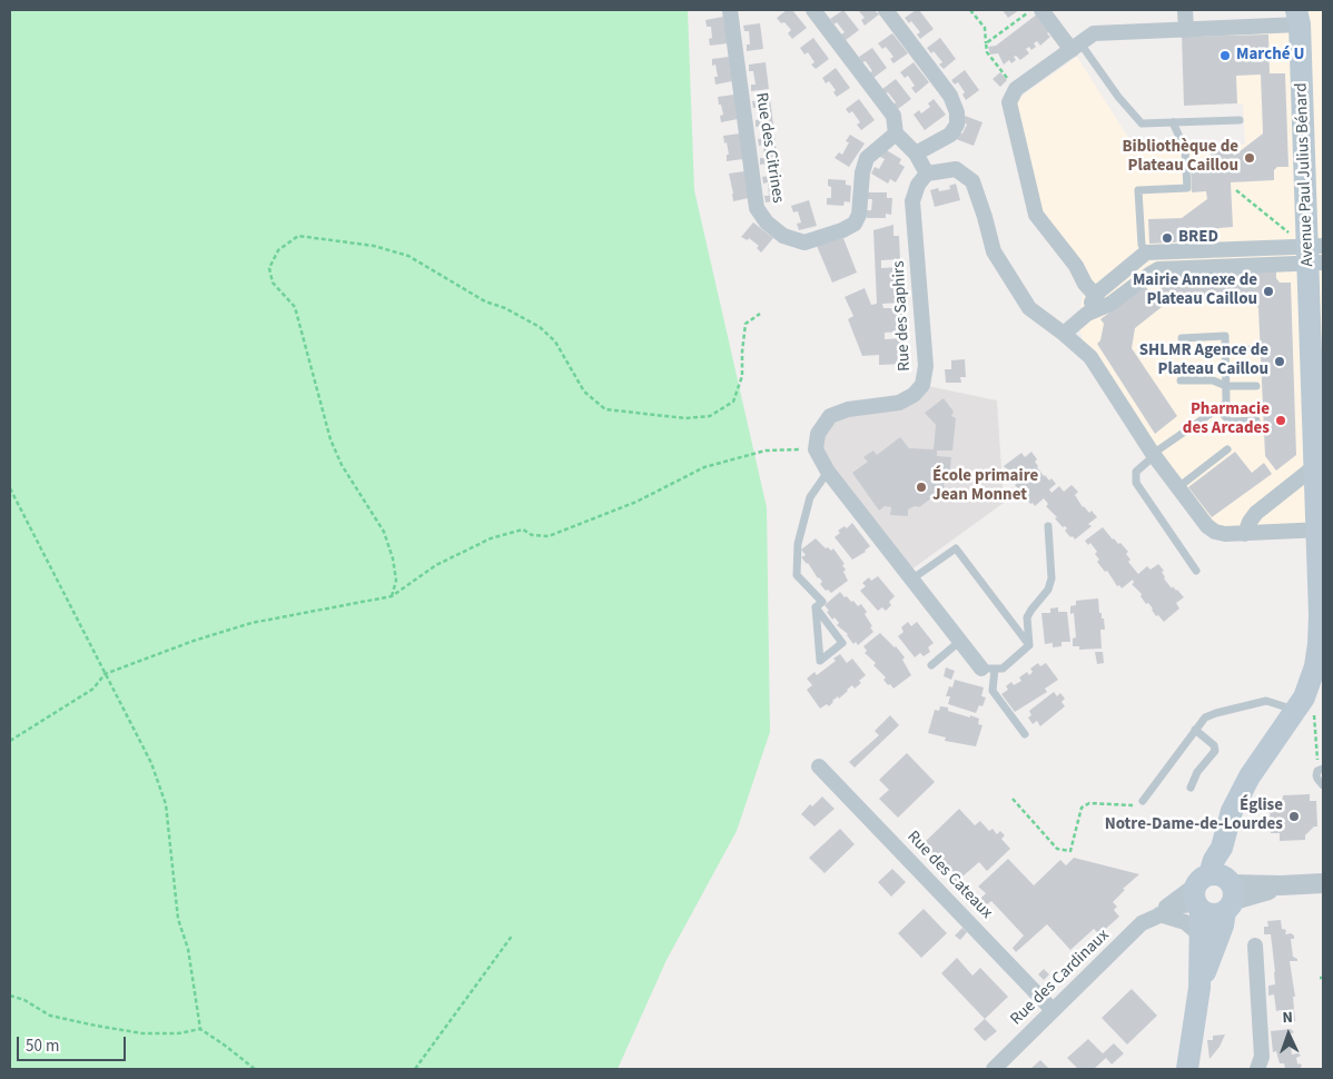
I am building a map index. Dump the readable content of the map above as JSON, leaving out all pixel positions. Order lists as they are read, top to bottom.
{
  "streets": {
    "main road": ["Avenue Paul Julius Bénard"],
    "street": [
      "Rue des Citrines",
      "Rue des Saphirs",
      "Rue des Cateaux",
      "Rue des Cardinaux"
    ]
  },
  "crossings": [
    ["Avenue Paul Julius Bénard", "Rue des Cardinaux"],
    ["Rue des Cateaux", "Rue des Cardinaux"]
  ],
  "places": [
    "Marché U",
    "Bibliothèque de Plateau Caillou",
    "BRED",
    "Mairie Annexe de Plateau Caillou",
    "SHLMR Agence de Plateau Caillou",
    "Pharmacie des Arcades",
    "École primaire Jean Monnet",
    "Église Notre-Dame-de-Lourdes"
  ],
  "scale_bar": "50 m",
  "north": "top"
}
